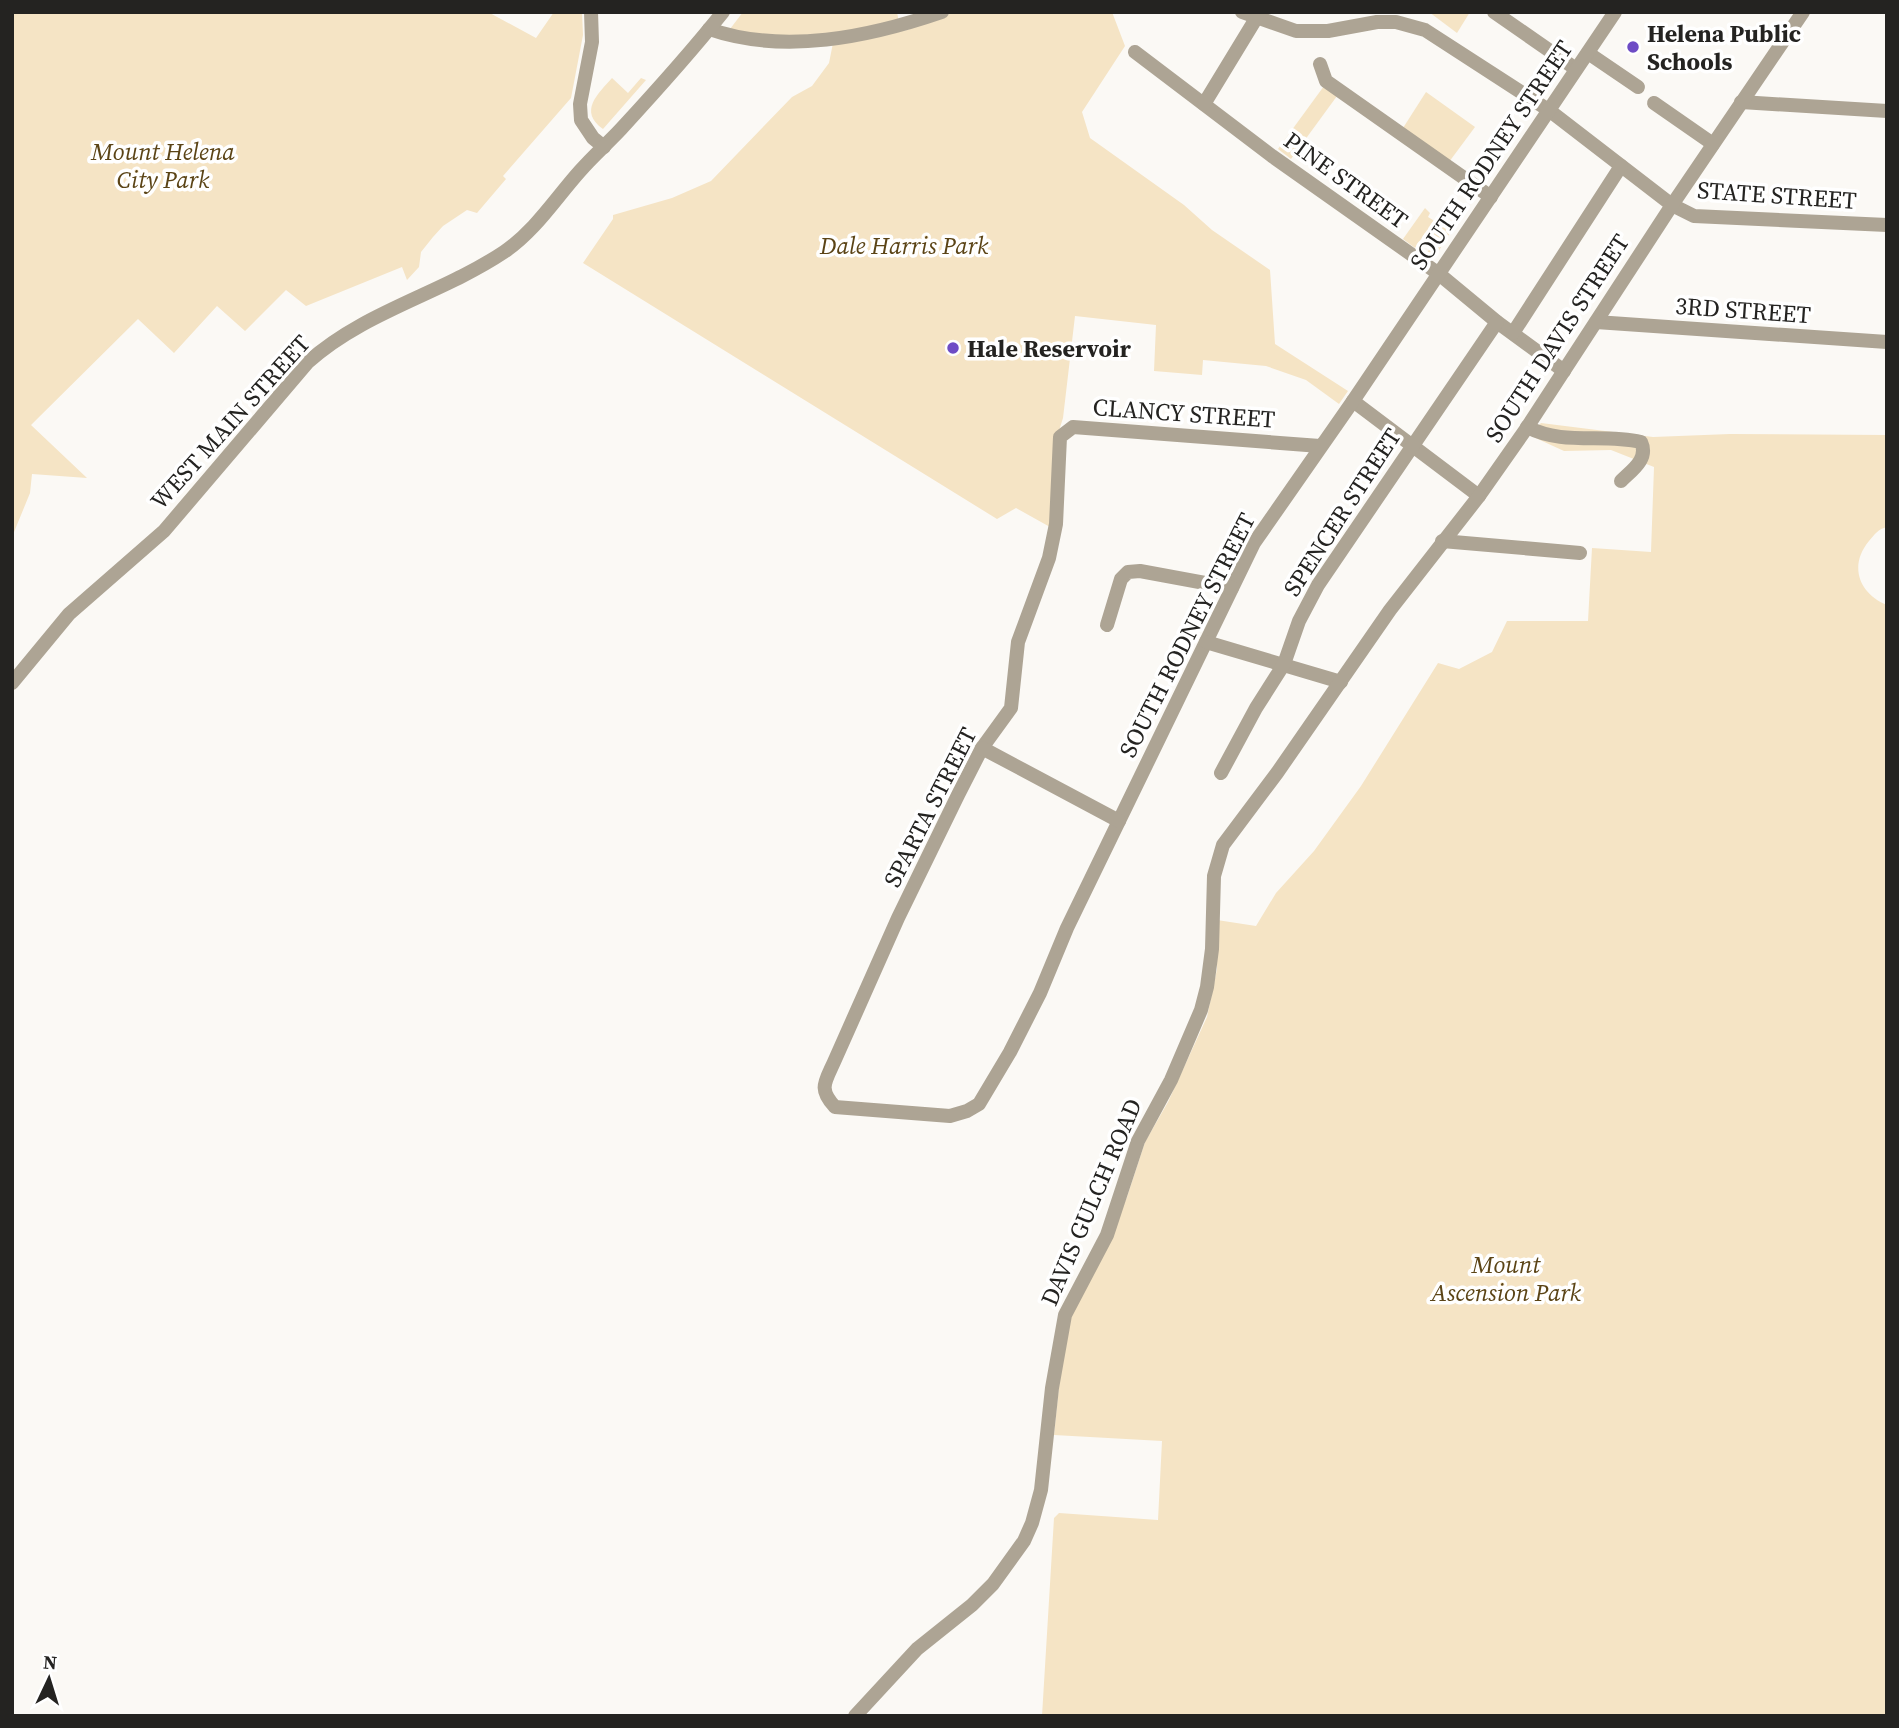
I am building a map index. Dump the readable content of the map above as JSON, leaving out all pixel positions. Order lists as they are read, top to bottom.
{
  "streets": {
    "street": [
      "SOUTH RODNEY STREET",
      "PINE STREET",
      "STATE STREET",
      "3RD STREET",
      "SOUTH DAVIS STREET",
      "CLANCY STREET",
      "WEST MAIN STREET",
      "SPENCER STREET",
      "SPARTA STREET",
      "DAVIS GULCH ROAD"
    ]
  },
  "crossings": [
    ["SOUTH RODNEY STREET", "PINE STREET"],
    ["SOUTH RODNEY STREET", "STATE STREET"],
    ["SOUTH RODNEY STREET", "CLANCY STREET"],
    ["SOUTH RODNEY STREET", "SPARTA STREET"],
    ["PINE STREET", "SOUTH DAVIS STREET"],
    ["PINE STREET", "SPENCER STREET"],
    ["STATE STREET", "SOUTH DAVIS STREET"],
    ["3RD STREET", "SOUTH DAVIS STREET"],
    ["SOUTH DAVIS STREET", "DAVIS GULCH ROAD"],
    ["CLANCY STREET", "SPARTA STREET"]
  ],
  "parks": ["Mount Helena City Park", "Dale Harris Park", "Mount Ascension Park"],
  "places": ["Helena Public Schools", "Hale Reservoir"],
  "north": "top"
}
